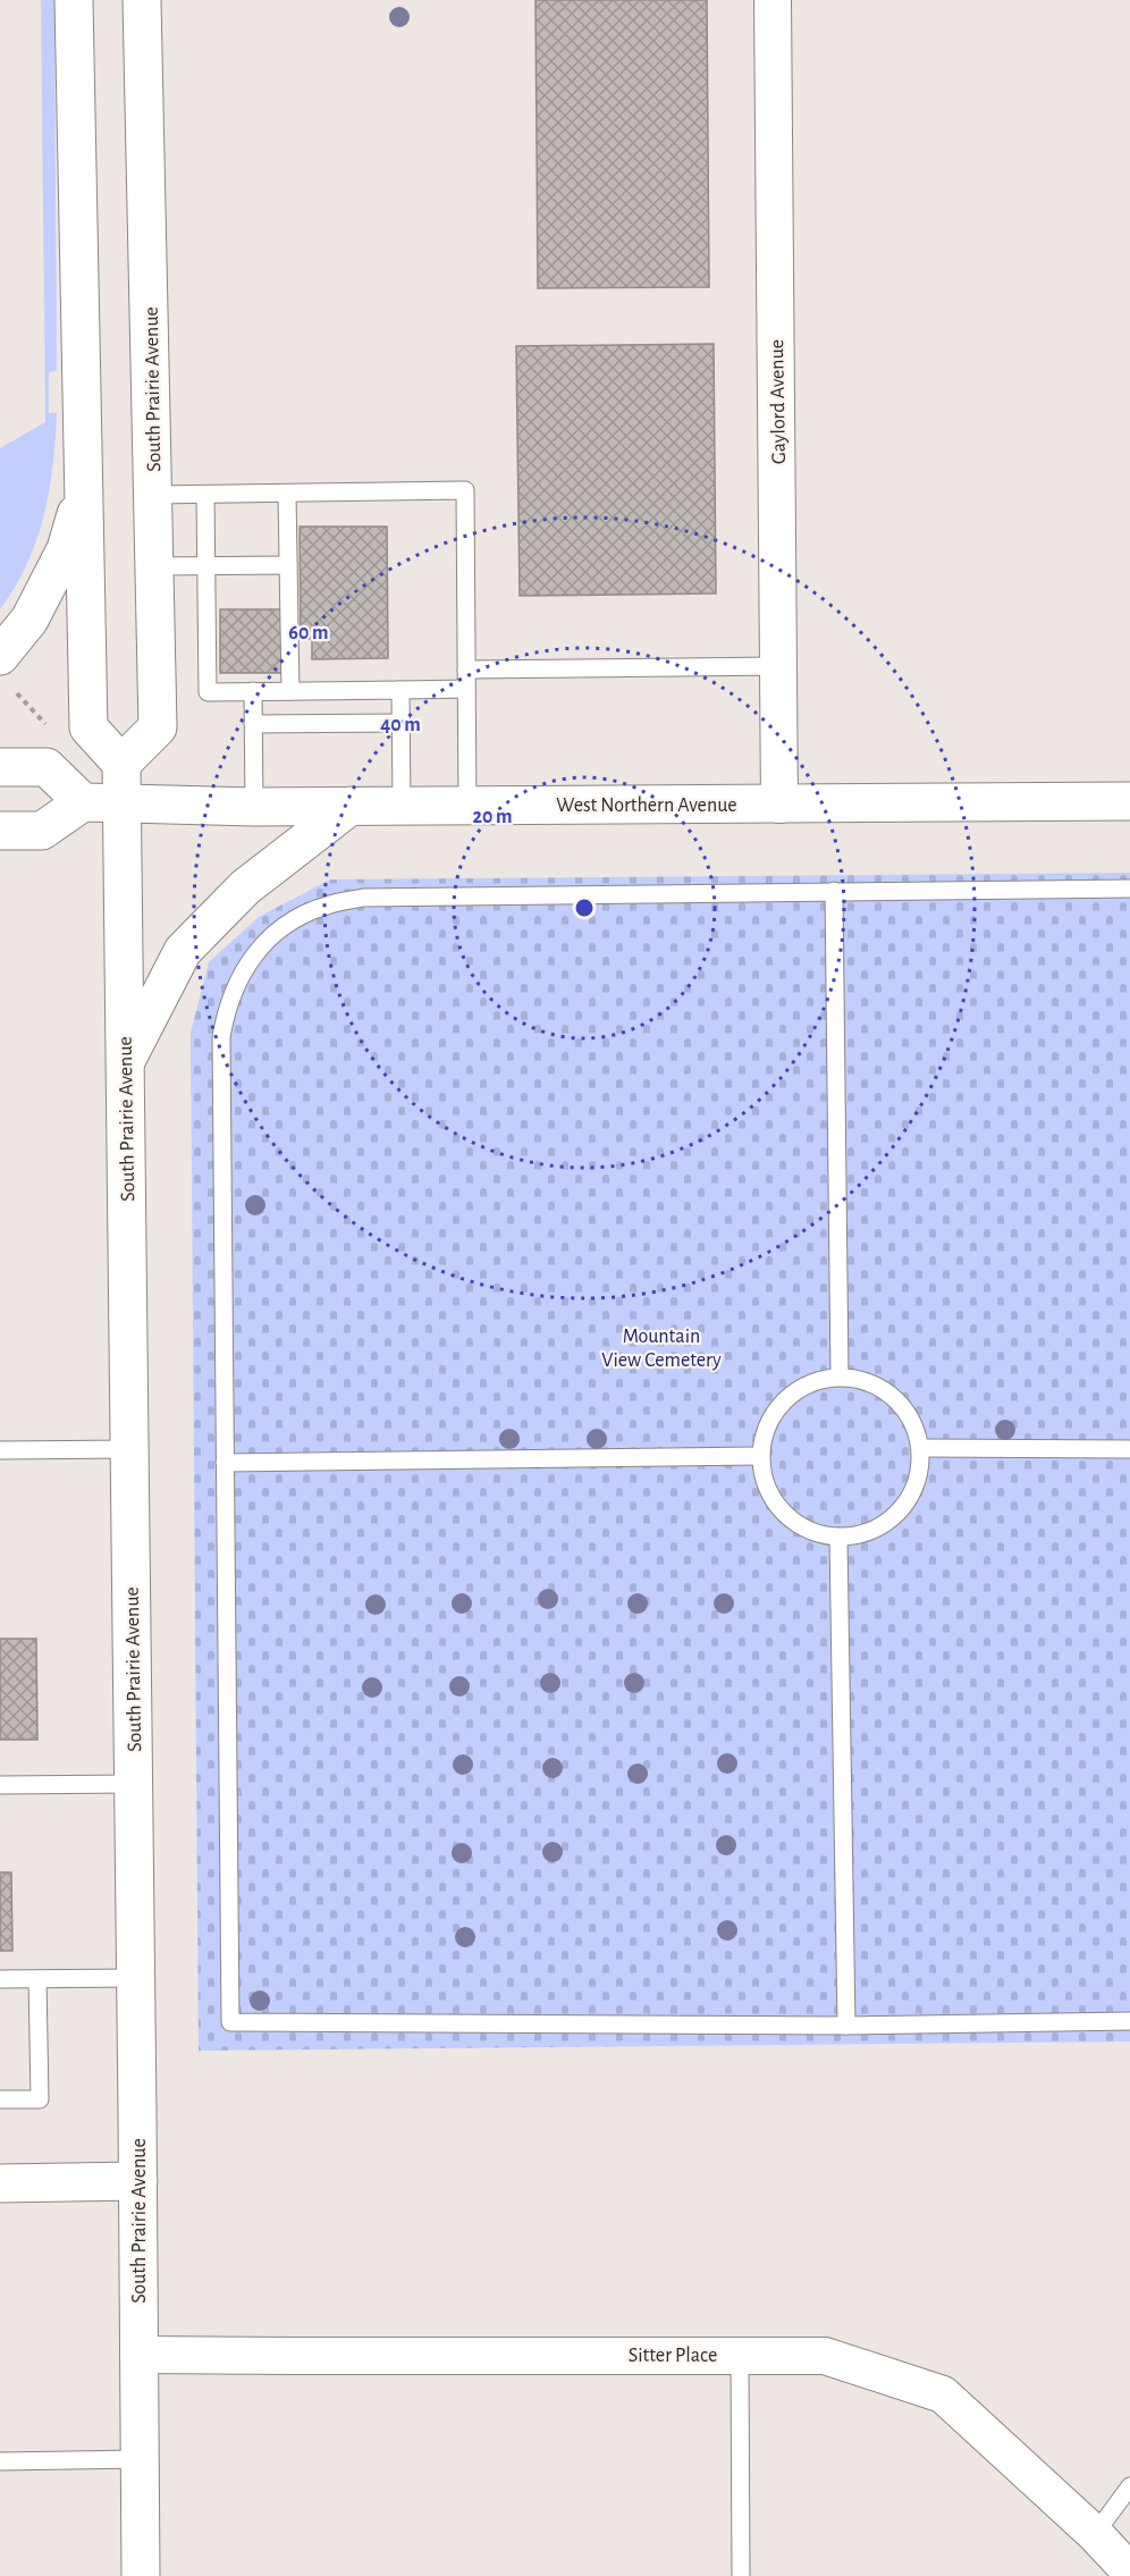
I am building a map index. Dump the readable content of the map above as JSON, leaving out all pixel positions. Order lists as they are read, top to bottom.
{
  "streets": {
    "main road": ["South Prairie Avenue", "West Northern Avenue"],
    "street": ["Gaylord Avenue", "Sitter Place"]
  },
  "crossings": [
    ["South Prairie Avenue", "West Northern Avenue"],
    ["South Prairie Avenue", "Sitter Place"],
    ["Gaylord Avenue", "West Northern Avenue"]
  ],
  "parks": ["Mountain View Cemetery"],
  "rings": ["60 m", "40 m", "20 m"]
}
